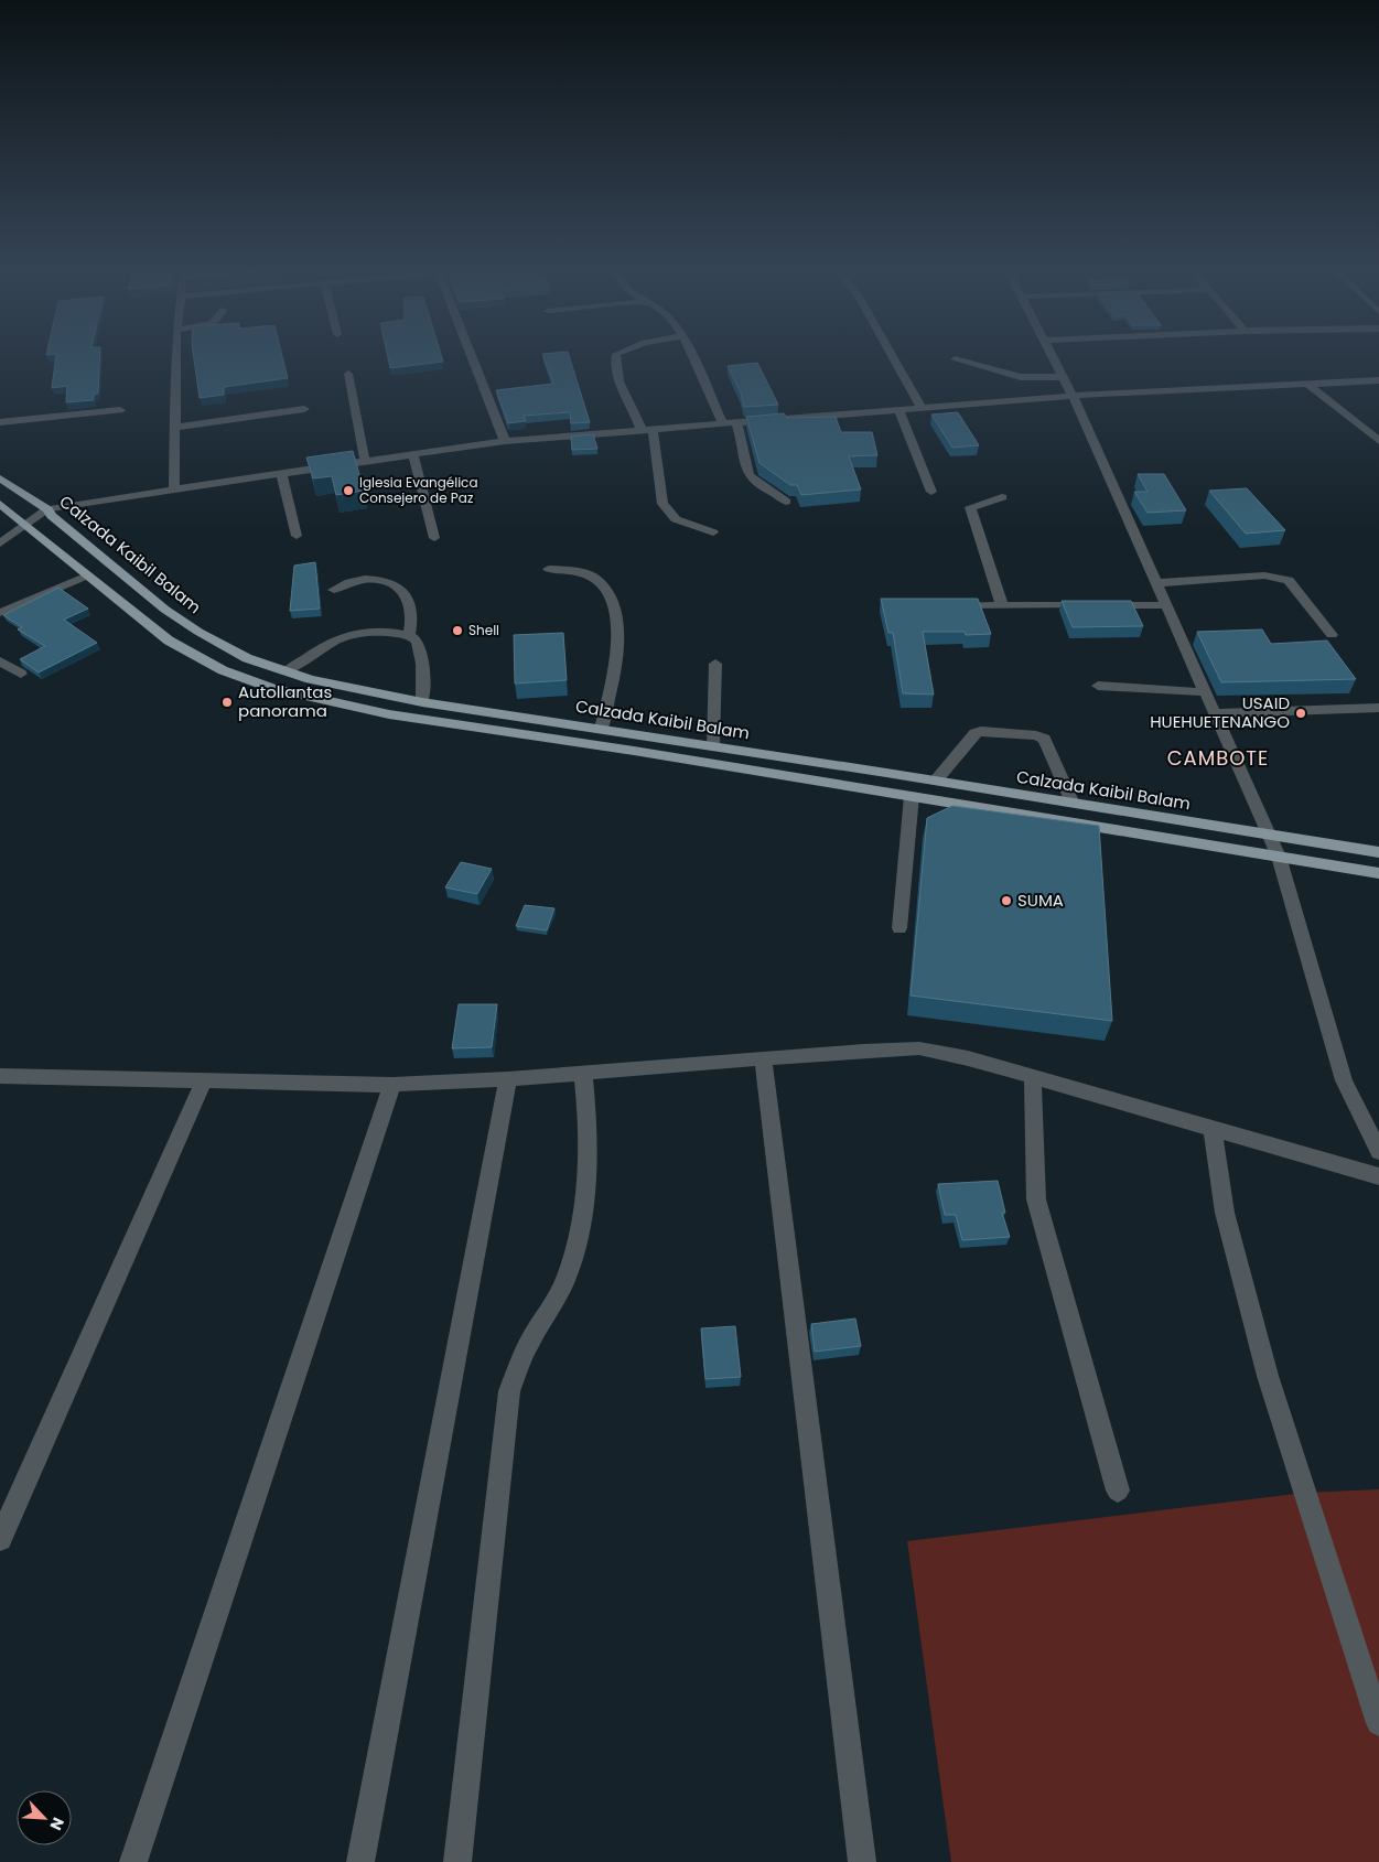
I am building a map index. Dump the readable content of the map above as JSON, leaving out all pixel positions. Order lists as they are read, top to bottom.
{
  "streets": {
    "main road": ["Calzada Kaibil Balam"]
  },
  "districts": ["CAMBOTE"],
  "places": [
    "Iglesia Evangélica Consejero de Paz",
    "Shell",
    "Autollantas panorama",
    "USAID HUEHUETENANGO",
    "SUMA"
  ],
  "north": "bottom right"
}
